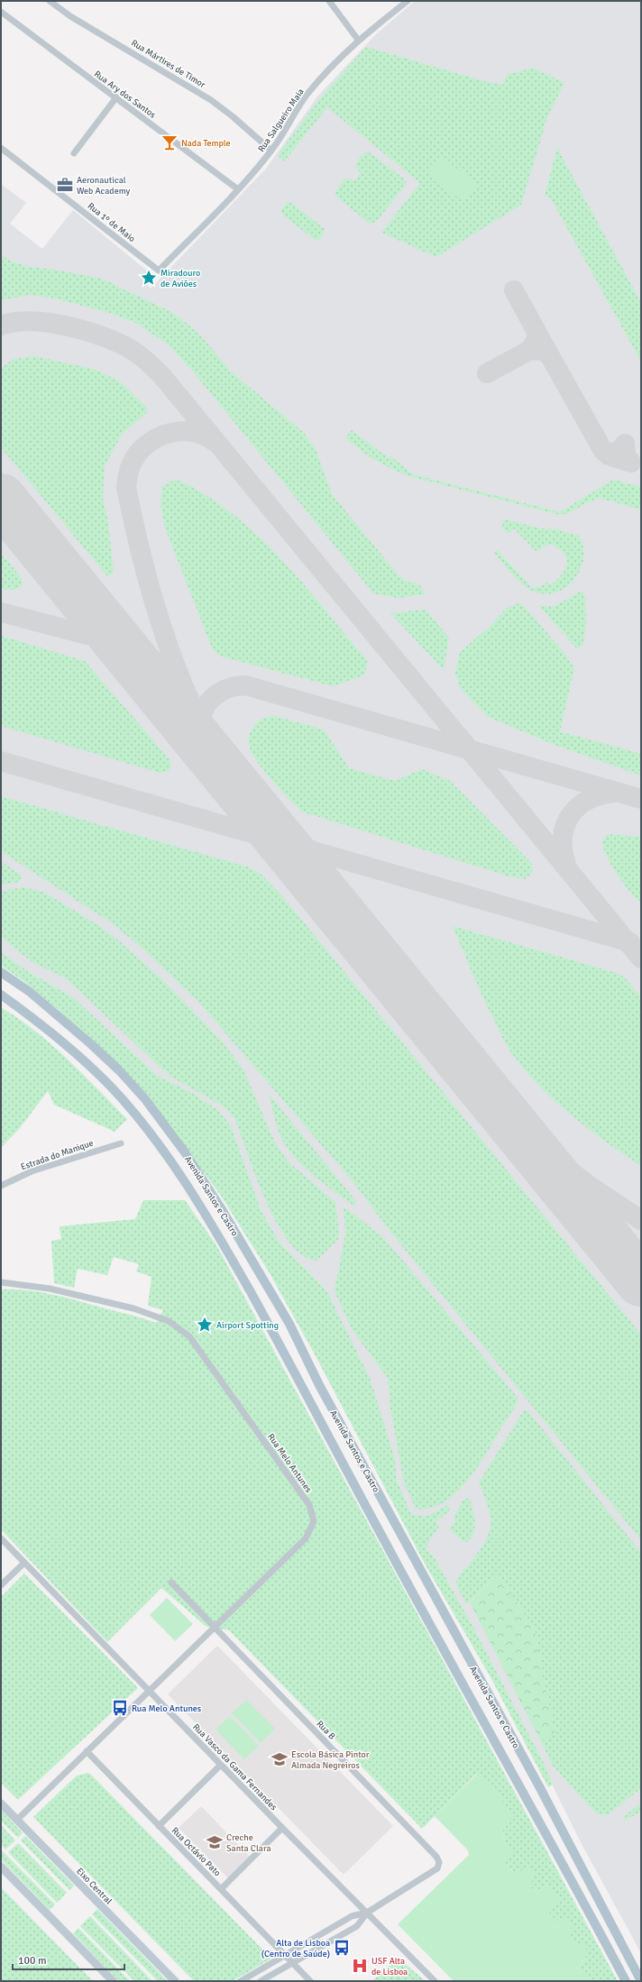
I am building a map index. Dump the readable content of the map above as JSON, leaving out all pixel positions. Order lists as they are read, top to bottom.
{
  "streets": {
    "main road": ["Avenida Santos e Castro", "Eixo Central"],
    "street": [
      "Rua Mártires de Timor",
      "Rua Ary dos Santos",
      "Rua Salgueiro Maia",
      "Rua 1º de Maio",
      "Estrada do Manique",
      "Rua Melo Antunes",
      "Rua B",
      "Rua Vasco da Gama Fernandes",
      "Rua Octávio Pato"
    ]
  },
  "crossings": [
    ["Rua Mártires de Timor", "Rua Salgueiro Maia"],
    ["Rua Ary dos Santos", "Rua Salgueiro Maia"],
    ["Rua Salgueiro Maia", "Rua 1º de Maio"],
    ["Rua Melo Antunes", "Rua B"],
    ["Rua Melo Antunes", "Rua Vasco da Gama Fernandes"],
    ["Rua Melo Antunes", "Rua Octávio Pato"],
    ["Rua Melo Antunes", "Eixo Central"],
    ["Rua B", "Rua Vasco da Gama Fernandes"]
  ],
  "places": {
    "bar": ["Nada Temple"],
    "office": ["Aeronautical Web Academy"],
    "place": ["Miradouro de Aviões", "Airport Spotting"],
    "bus stop": ["Rua Melo Antunes", "Alta de Lisboa (Centro de Saúde)"],
    "school or university": ["Escola Básica Pintor Almada Negreiros", "Creche Santa Clara"],
    "hospital": ["USF Alta de Lisboa"]
  },
  "scale_bar": "100 m"
}
